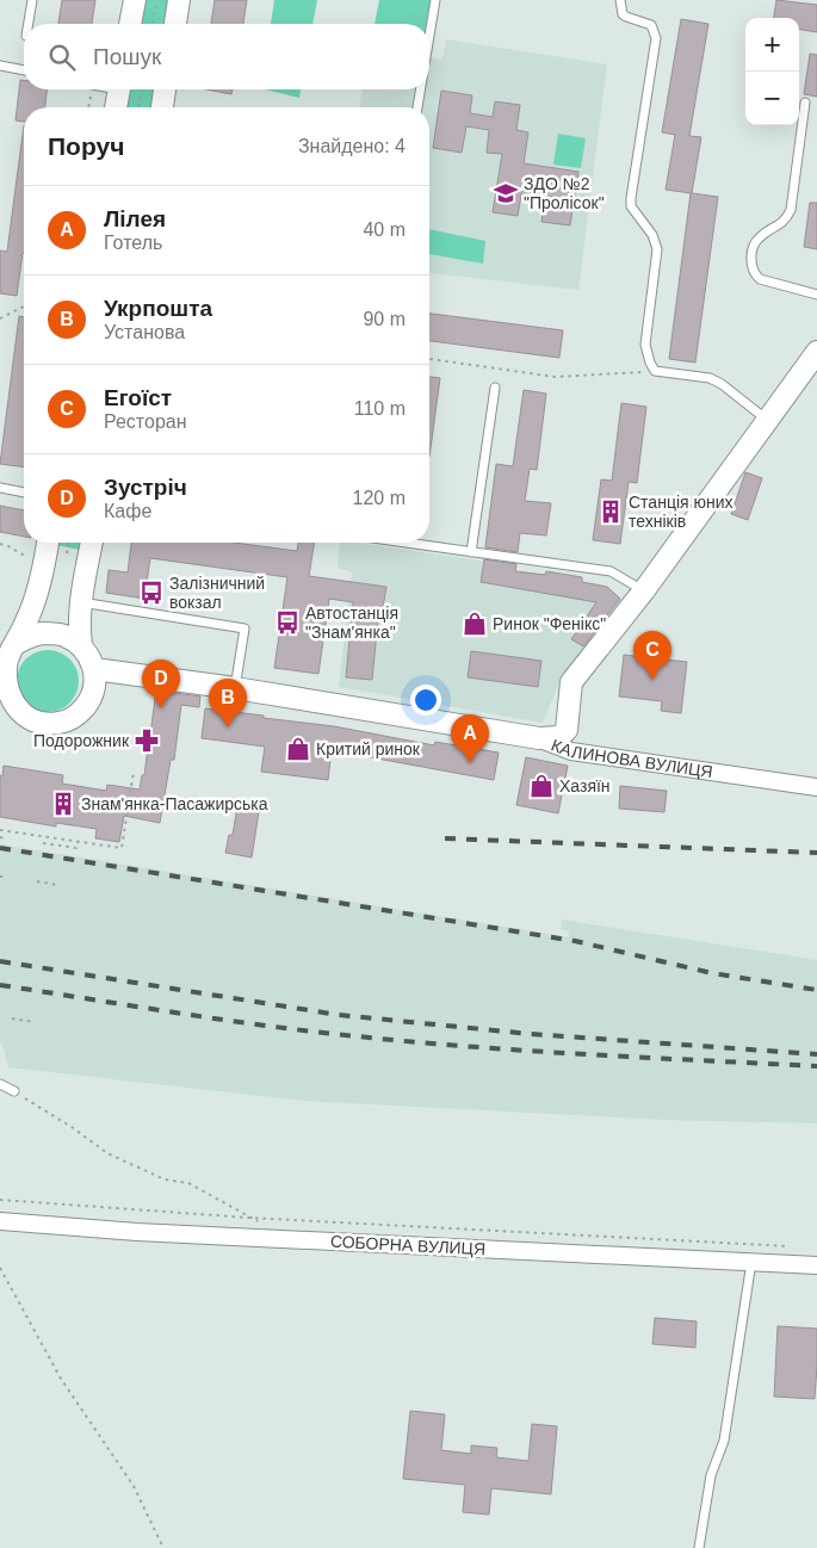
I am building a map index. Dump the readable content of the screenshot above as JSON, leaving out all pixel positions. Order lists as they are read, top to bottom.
{
  "streets": {
    "street": ["КАЛИНОВА ВУЛИЦЯ", "СОБОРНА ВУЛИЦЯ"]
  },
  "places": {
    "school or university": ["ЗДО №2 \"Пролісок\""],
    "building": ["Станція юних техніків", "Знам'янка-Пасажирська"],
    "bus stop": ["Залізничний вокзал", "Автостанція \"Знам'янка\""],
    "shop": ["Ринок \"Фенікс\"", "Критий ринок", "Хазяїн"],
    "pharmacy": ["Подорожник"]
  },
  "page": {
    "map_buttons": ["+", "−"],
    "search": "Пошук",
    "heading": ["Поруч", "Знайдено: 4"],
    "list": [
      {
        "mark": "A",
        "name": "Лілея",
        "note": "Готель",
        "value": "40 m"
      },
      {
        "mark": "B",
        "name": "Укрпошта",
        "note": "Установа",
        "value": "90 m"
      },
      {
        "mark": "C",
        "name": "Егоїст",
        "note": "Ресторан",
        "value": "110 m"
      },
      {
        "mark": "D",
        "name": "Зустріч",
        "note": "Кафе",
        "value": "120 m"
      }
    ],
    "pins": [
      "C",
      "D",
      "B",
      "A"
    ]
  }
}
